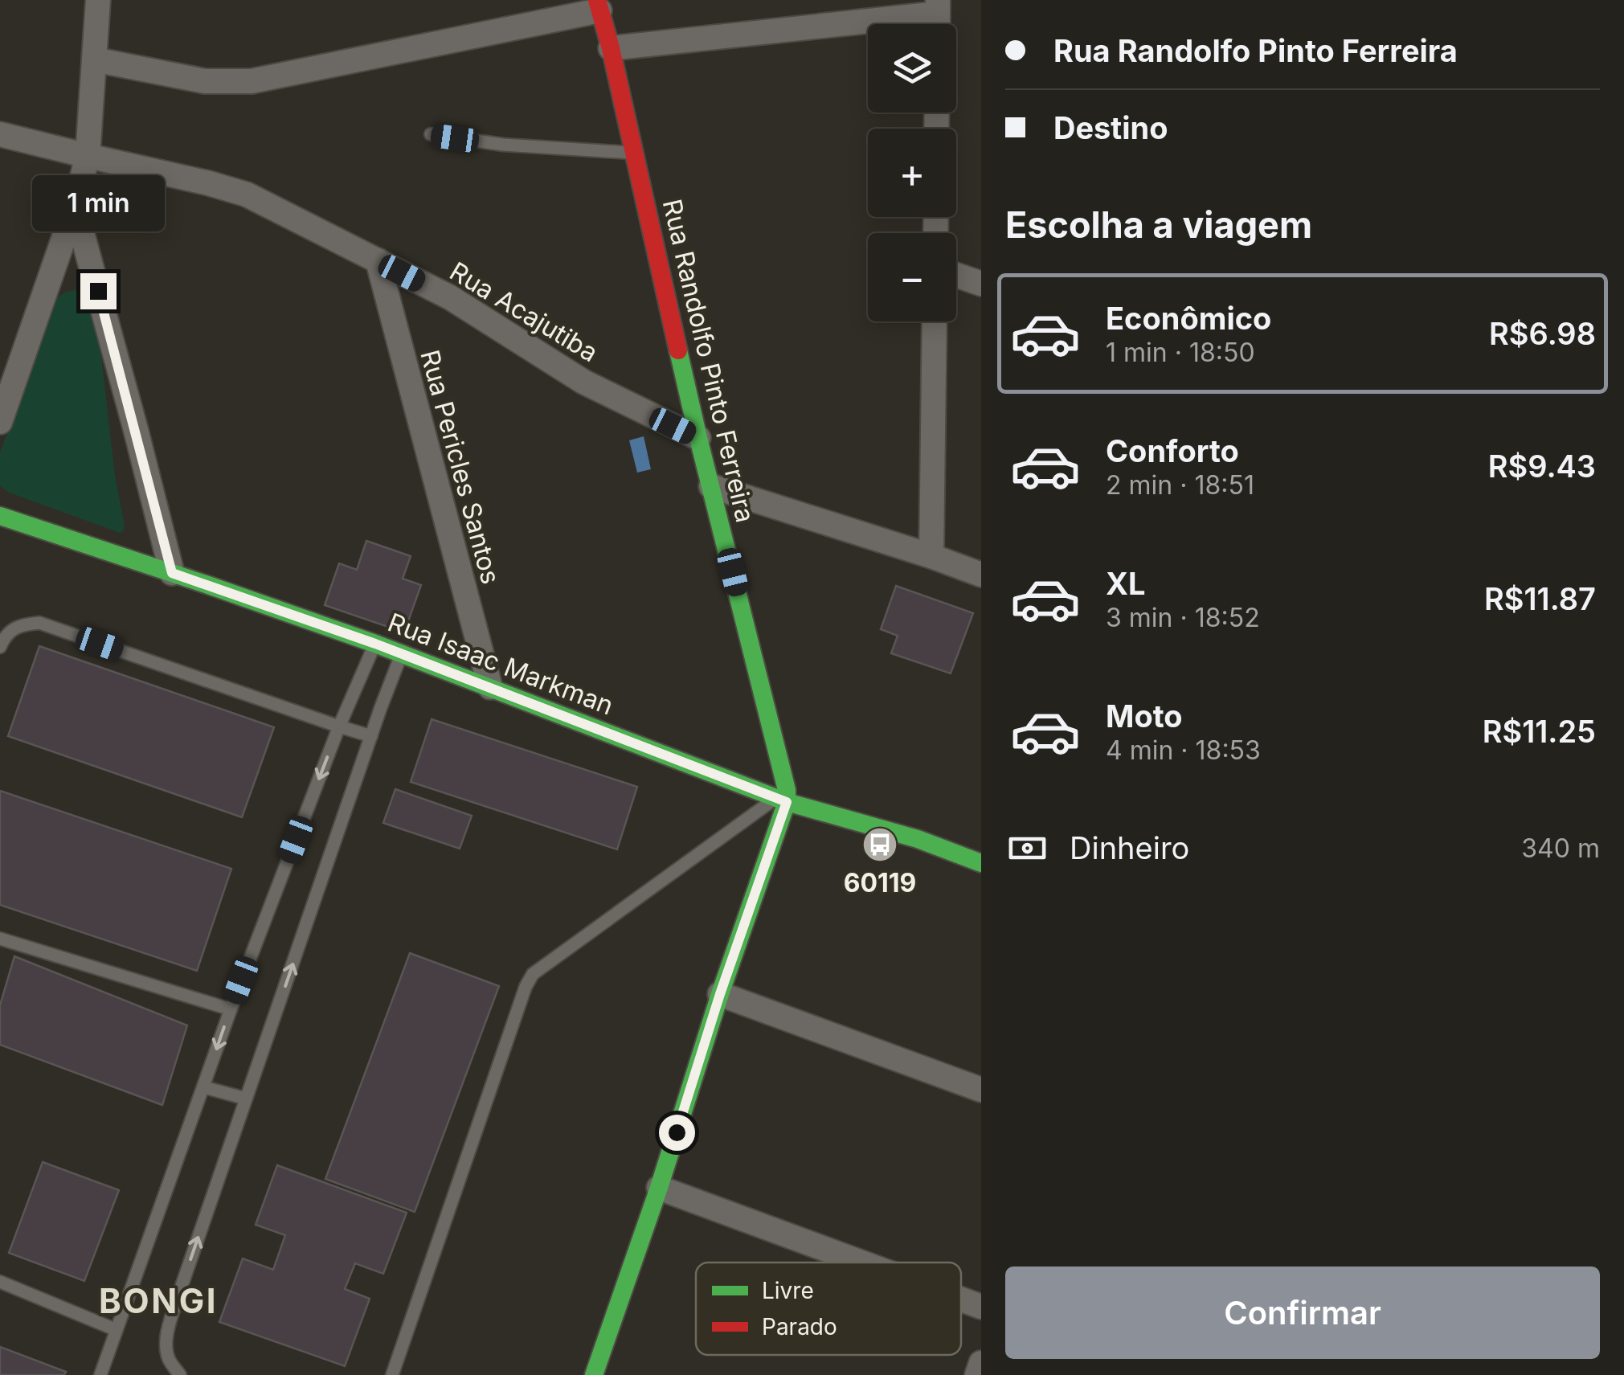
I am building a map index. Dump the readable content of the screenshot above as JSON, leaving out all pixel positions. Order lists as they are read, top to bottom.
{
  "streets": {
    "street": [
      "Rua Acajutiba",
      "Rua Randolfo Pinto Ferreira",
      "Rua Pericles Santos",
      "Rua Isaac Markman"
    ]
  },
  "crossings": [
    ["Rua Acajutiba", "Rua Randolfo Pinto Ferreira"],
    ["Rua Acajutiba", "Rua Pericles Santos"],
    ["Rua Randolfo Pinto Ferreira", "Rua Isaac Markman"],
    ["Rua Pericles Santos", "Rua Isaac Markman"]
  ],
  "districts": ["BONGI"],
  "places": {
    "bus stop": ["60119"]
  },
  "legend": ["Livre", "Parado"],
  "page": {
    "banner": ["Rua Randolfo Pinto Ferreira", "Destino"],
    "map_buttons": ["+", "−"],
    "bubble": "1 min",
    "heading": "Escolha a viagem",
    "list": [
      {
        "name": "Econômico",
        "note": "1 min · 18:50",
        "value": "R$6.98"
      },
      {
        "name": "Conforto",
        "note": "2 min · 18:51",
        "value": "R$9.43"
      },
      {
        "name": "XL",
        "note": "3 min · 18:52",
        "value": "R$11.87"
      },
      {
        "name": "Moto",
        "note": "4 min · 18:53",
        "value": "R$11.25"
      }
    ],
    "pay": ["Dinheiro", "340 m"],
    "buttons": "Confirmar"
  }
}
